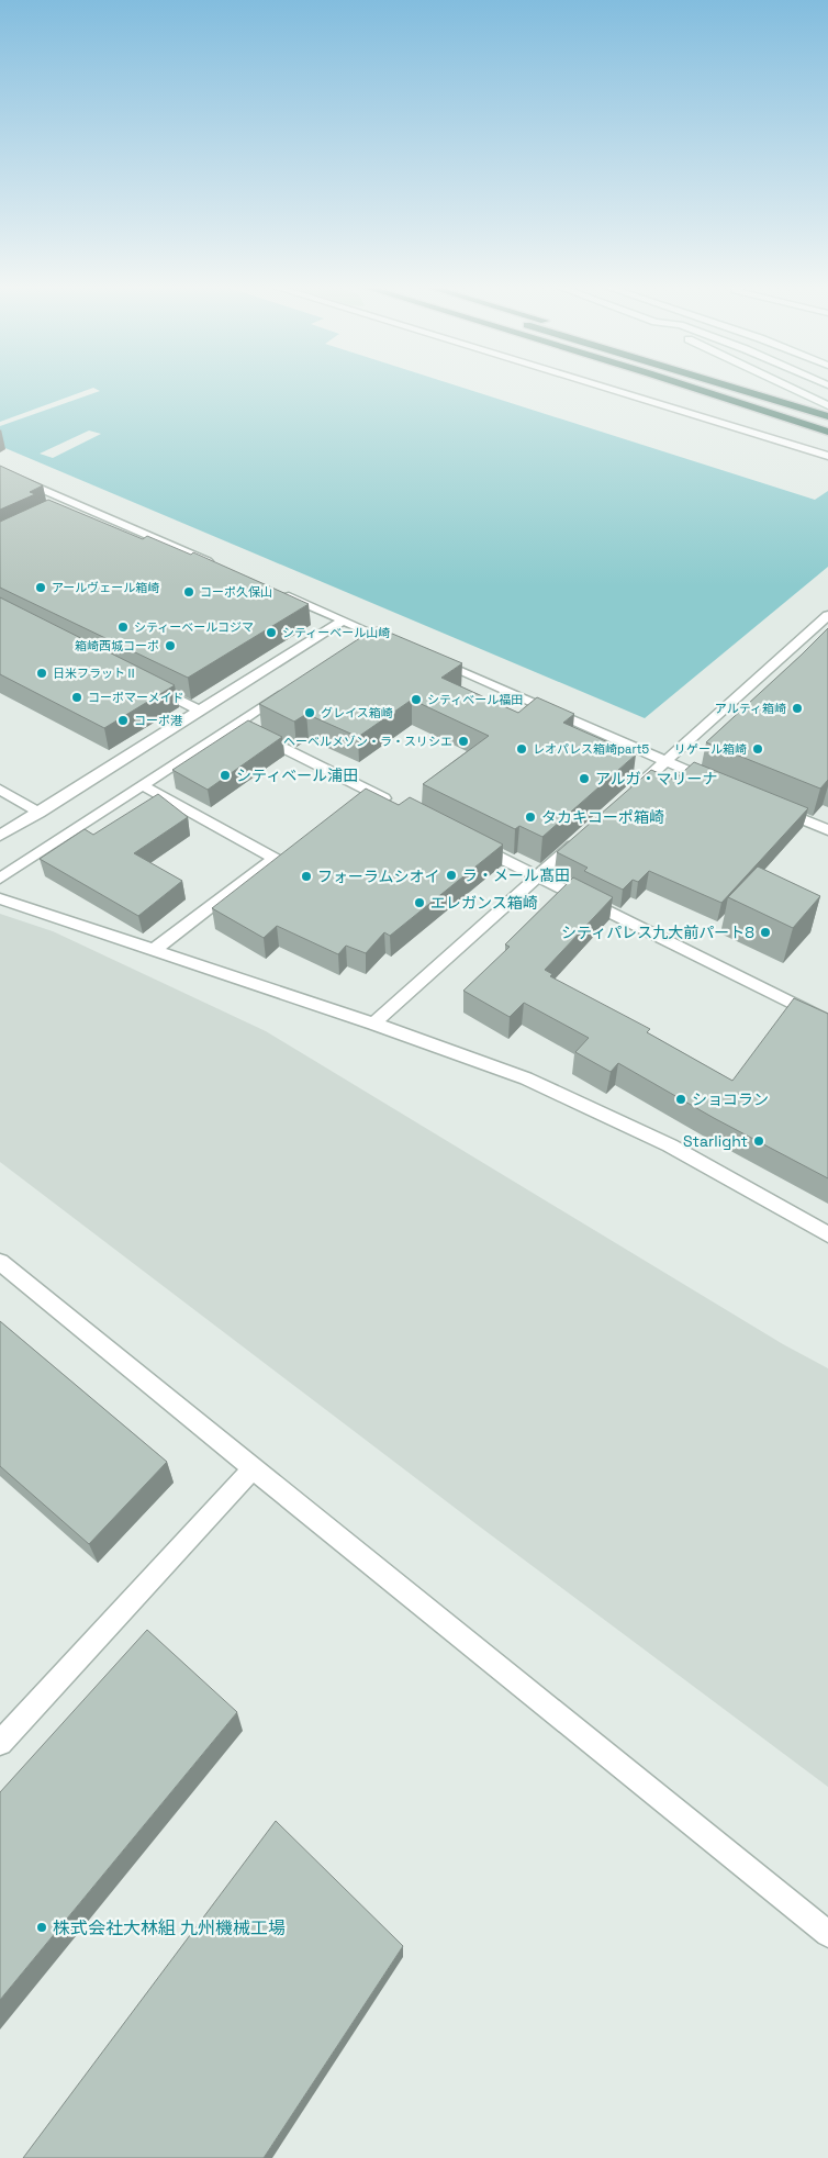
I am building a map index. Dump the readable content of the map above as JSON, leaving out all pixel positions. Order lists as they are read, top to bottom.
{
  "places": [
    "アールヴェール箱崎",
    "コーポ久保山",
    "シティーベールコジマ",
    "シティーベール山崎",
    "箱崎西城コーポ",
    "日米フラットⅡ",
    "コーポマーメイド",
    "シティベール福田",
    "アルティ箱崎",
    "グレイス箱崎",
    "コーポ港",
    "ヘーベルメゾン・ラ・スリシエ",
    "レオパレス箱崎part5",
    "リゲール箱崎",
    "シティベール浦田",
    "アルガ・マリーナ",
    "タカキコーポ箱崎",
    "ラ・メール髙田",
    "フォーラムシオイ",
    "エレガンス箱崎",
    "シティパレス九大前パート8",
    "ショコラン",
    "Starlight",
    "株式会社大林組 九州機械工場"
  ]
}
